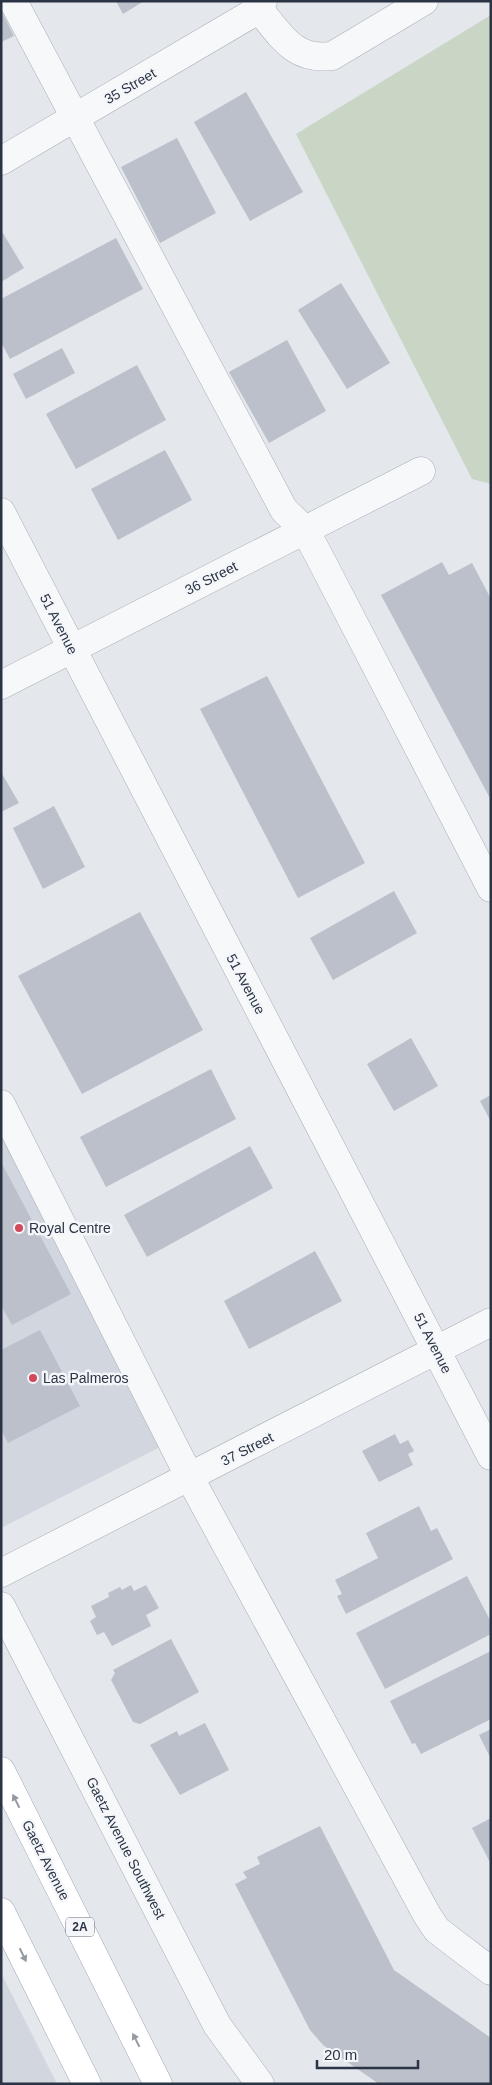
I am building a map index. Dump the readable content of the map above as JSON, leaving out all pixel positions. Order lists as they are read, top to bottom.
{
  "streets": {
    "main road": ["Gaetz Avenue", "2A"],
    "street": [
      "35 Street",
      "36 Street",
      "51 Avenue",
      "37 Street",
      "Gaetz Avenue Southwest"
    ]
  },
  "crossings": [
    ["36 Street", "51 Avenue"],
    ["51 Avenue", "37 Street"]
  ],
  "places": ["Royal Centre", "Las Palmeros"],
  "scale_bar": "20 m"
}
